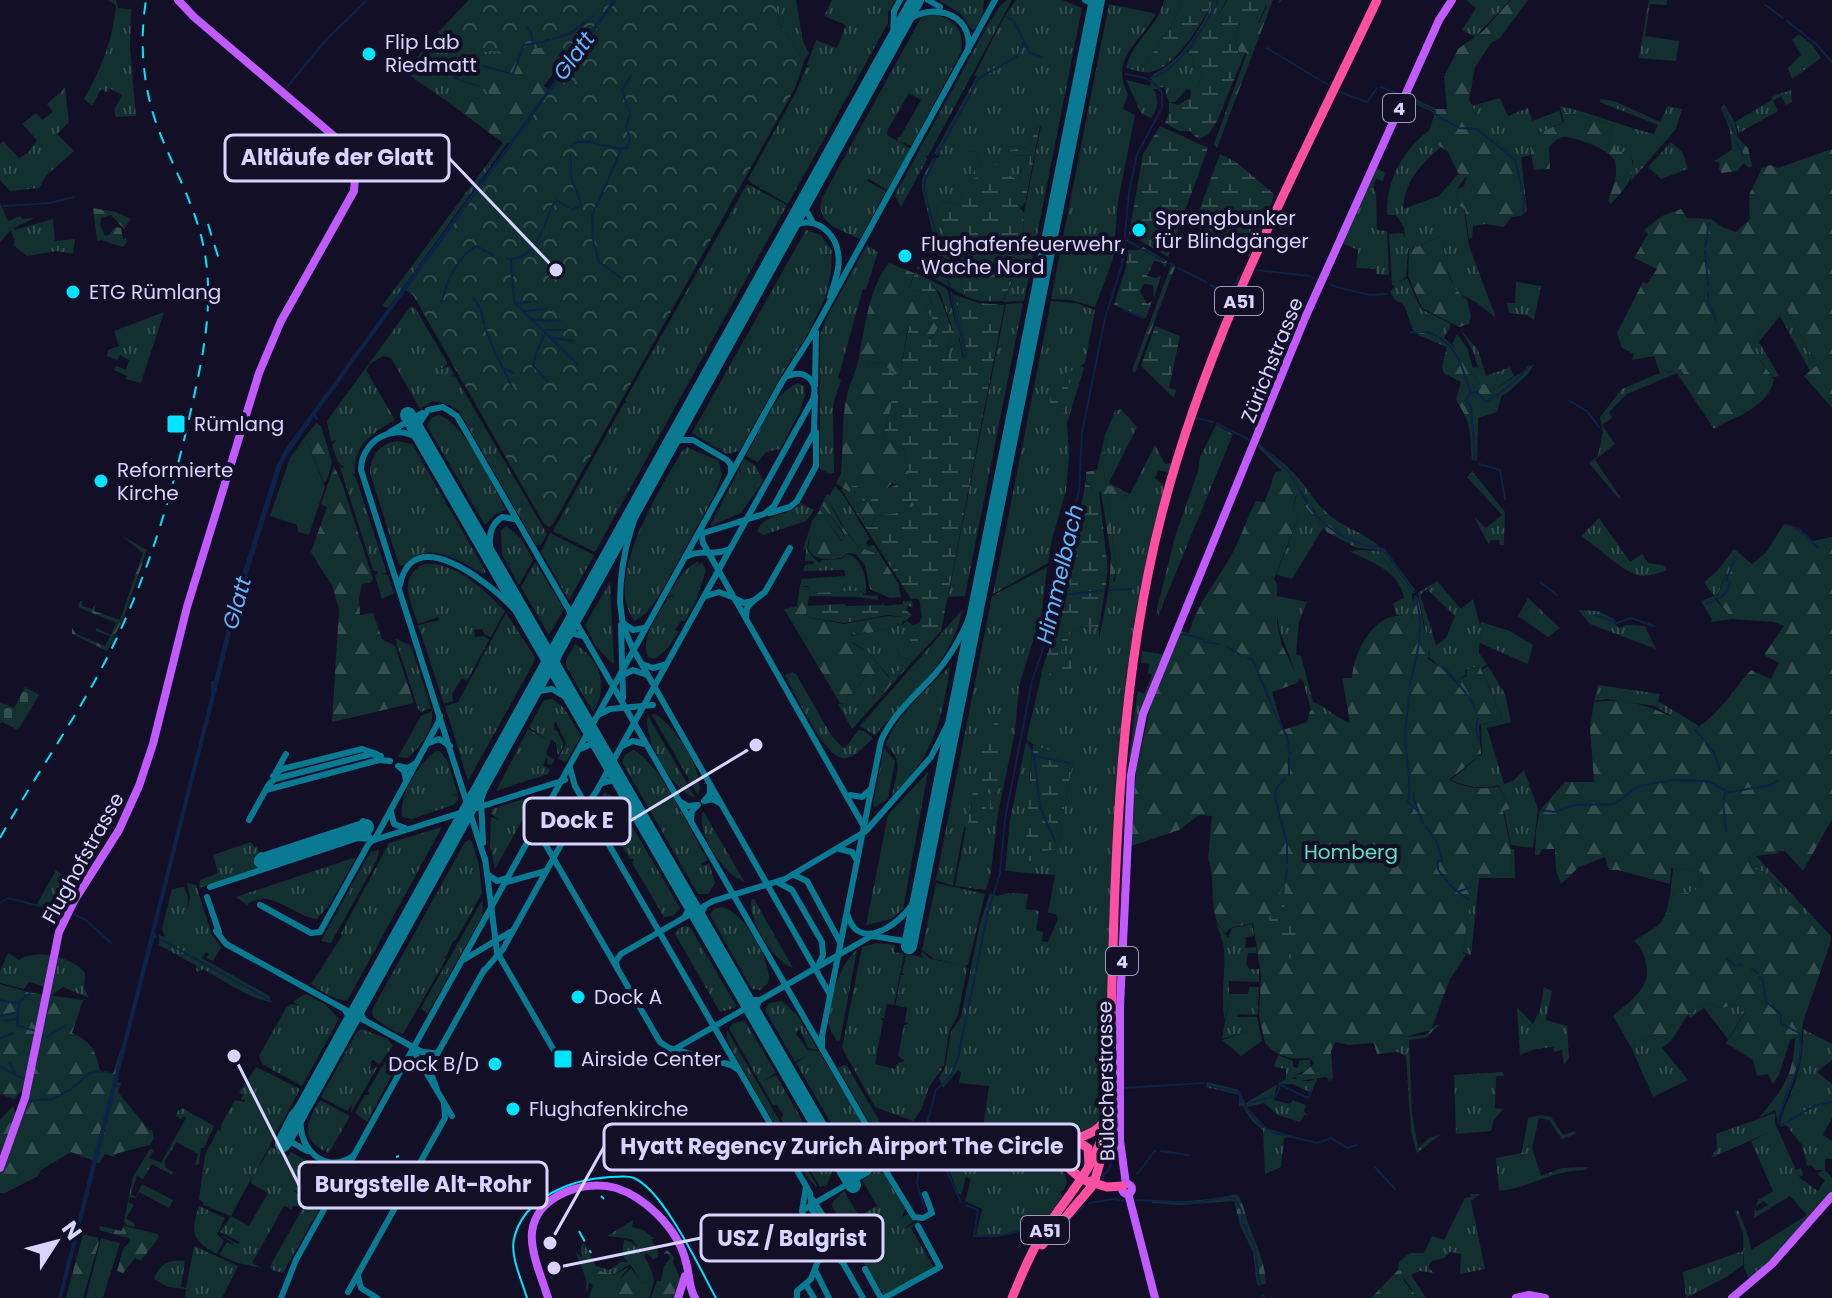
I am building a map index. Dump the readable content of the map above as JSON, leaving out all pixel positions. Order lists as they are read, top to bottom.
{
  "streets": {
    "highway": ["A51"],
    "main road": [
      "4",
      "Zürichstrasse",
      "Flughofstrasse",
      "Bülacherstrasse"
    ]
  },
  "crossings": [
    ["Zürichstrasse", "Bülacherstrasse"]
  ],
  "water": ["Glatt", "Himmelbach"],
  "parks": ["Homberg"],
  "places": {
    "other": [
      "Flip Lab Riedmatt",
      "Sprengbunker für Blindgänger",
      "Flughafenfeuerwehr, Wache Nord",
      "Altläufe der Glatt",
      "ETG Rümlang",
      "Reformierte Kirche",
      "Dock E",
      "Dock A",
      "Burgstelle Alt-Rohr",
      "Dock B/D",
      "Flughafenkirche",
      "Hyatt Regency Zurich Airport The Circle",
      "USZ / Balgrist"
    ],
    "transit": ["Rümlang", "Airside Center"]
  },
  "north": "top right"
}
